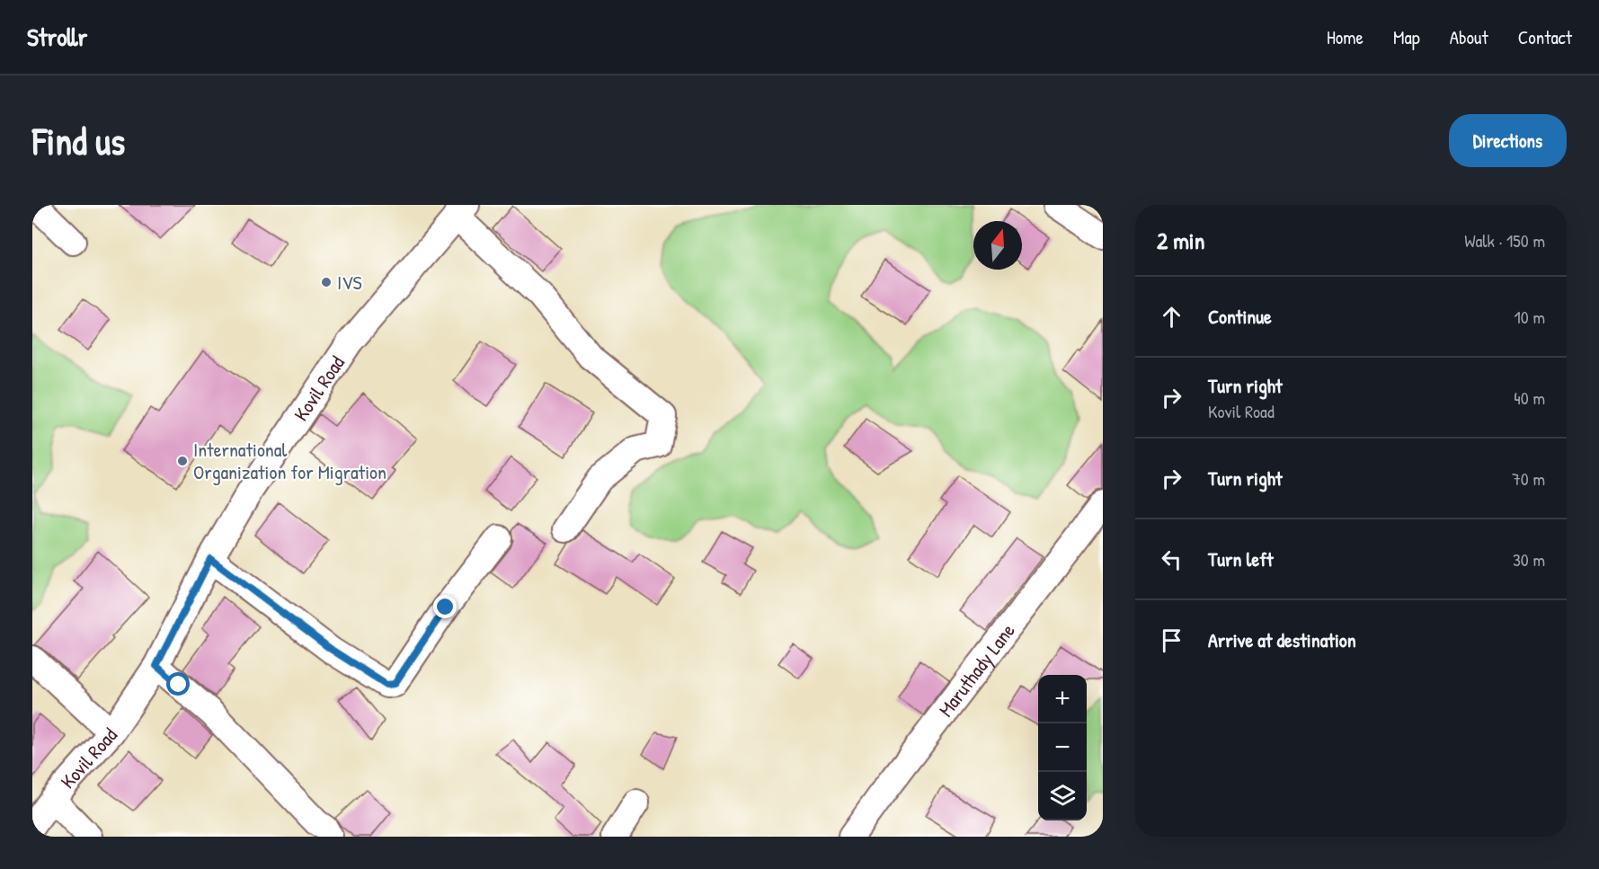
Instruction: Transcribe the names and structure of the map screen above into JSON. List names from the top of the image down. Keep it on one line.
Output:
{"streets":{"street":["Kovil Road","Maruthady Lane"]},"places":["IVS","International Organization for Migration"],"north":"top","page":{"header":"Strollr","nav":["Home","Map","About","Contact"],"buttons":"Directions","title":"Find us","heading":["2 min","Walk · 150 m"],"list":[["Continue","10 m"],["Turn right","Kovil Road","40 m"],["Turn right","70 m"],["Turn left","30 m"],"Arrive at destination"],"map_buttons":["+","−"]}}
